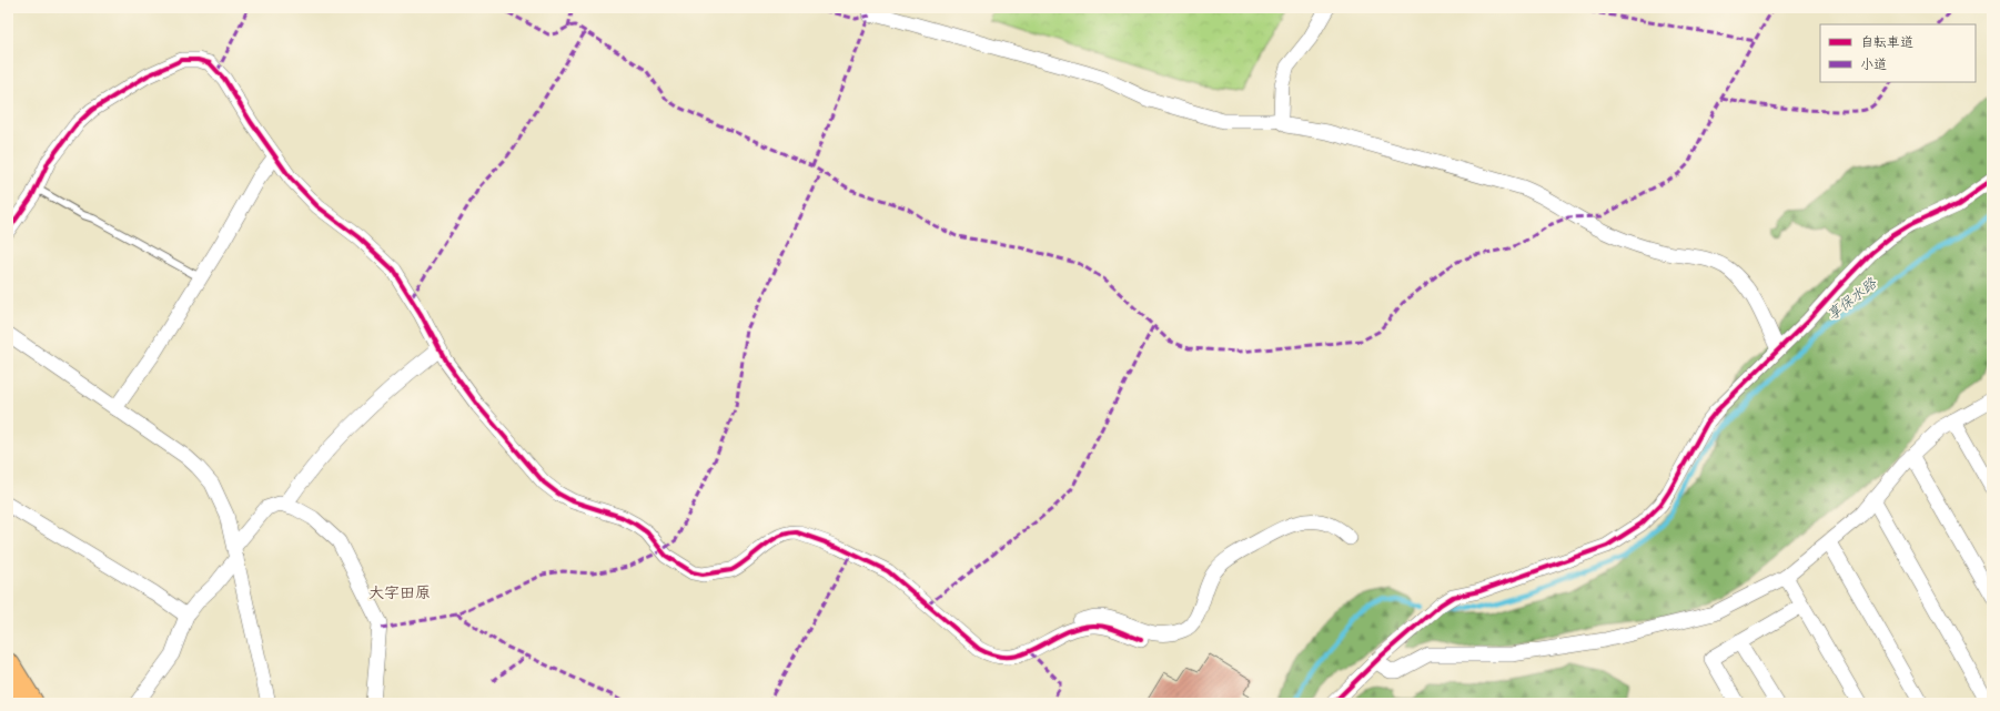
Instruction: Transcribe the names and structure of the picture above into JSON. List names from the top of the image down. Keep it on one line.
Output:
{"districts":["大字田原"],"water":["享保水路"],"legend":["自転車道","小道"]}
